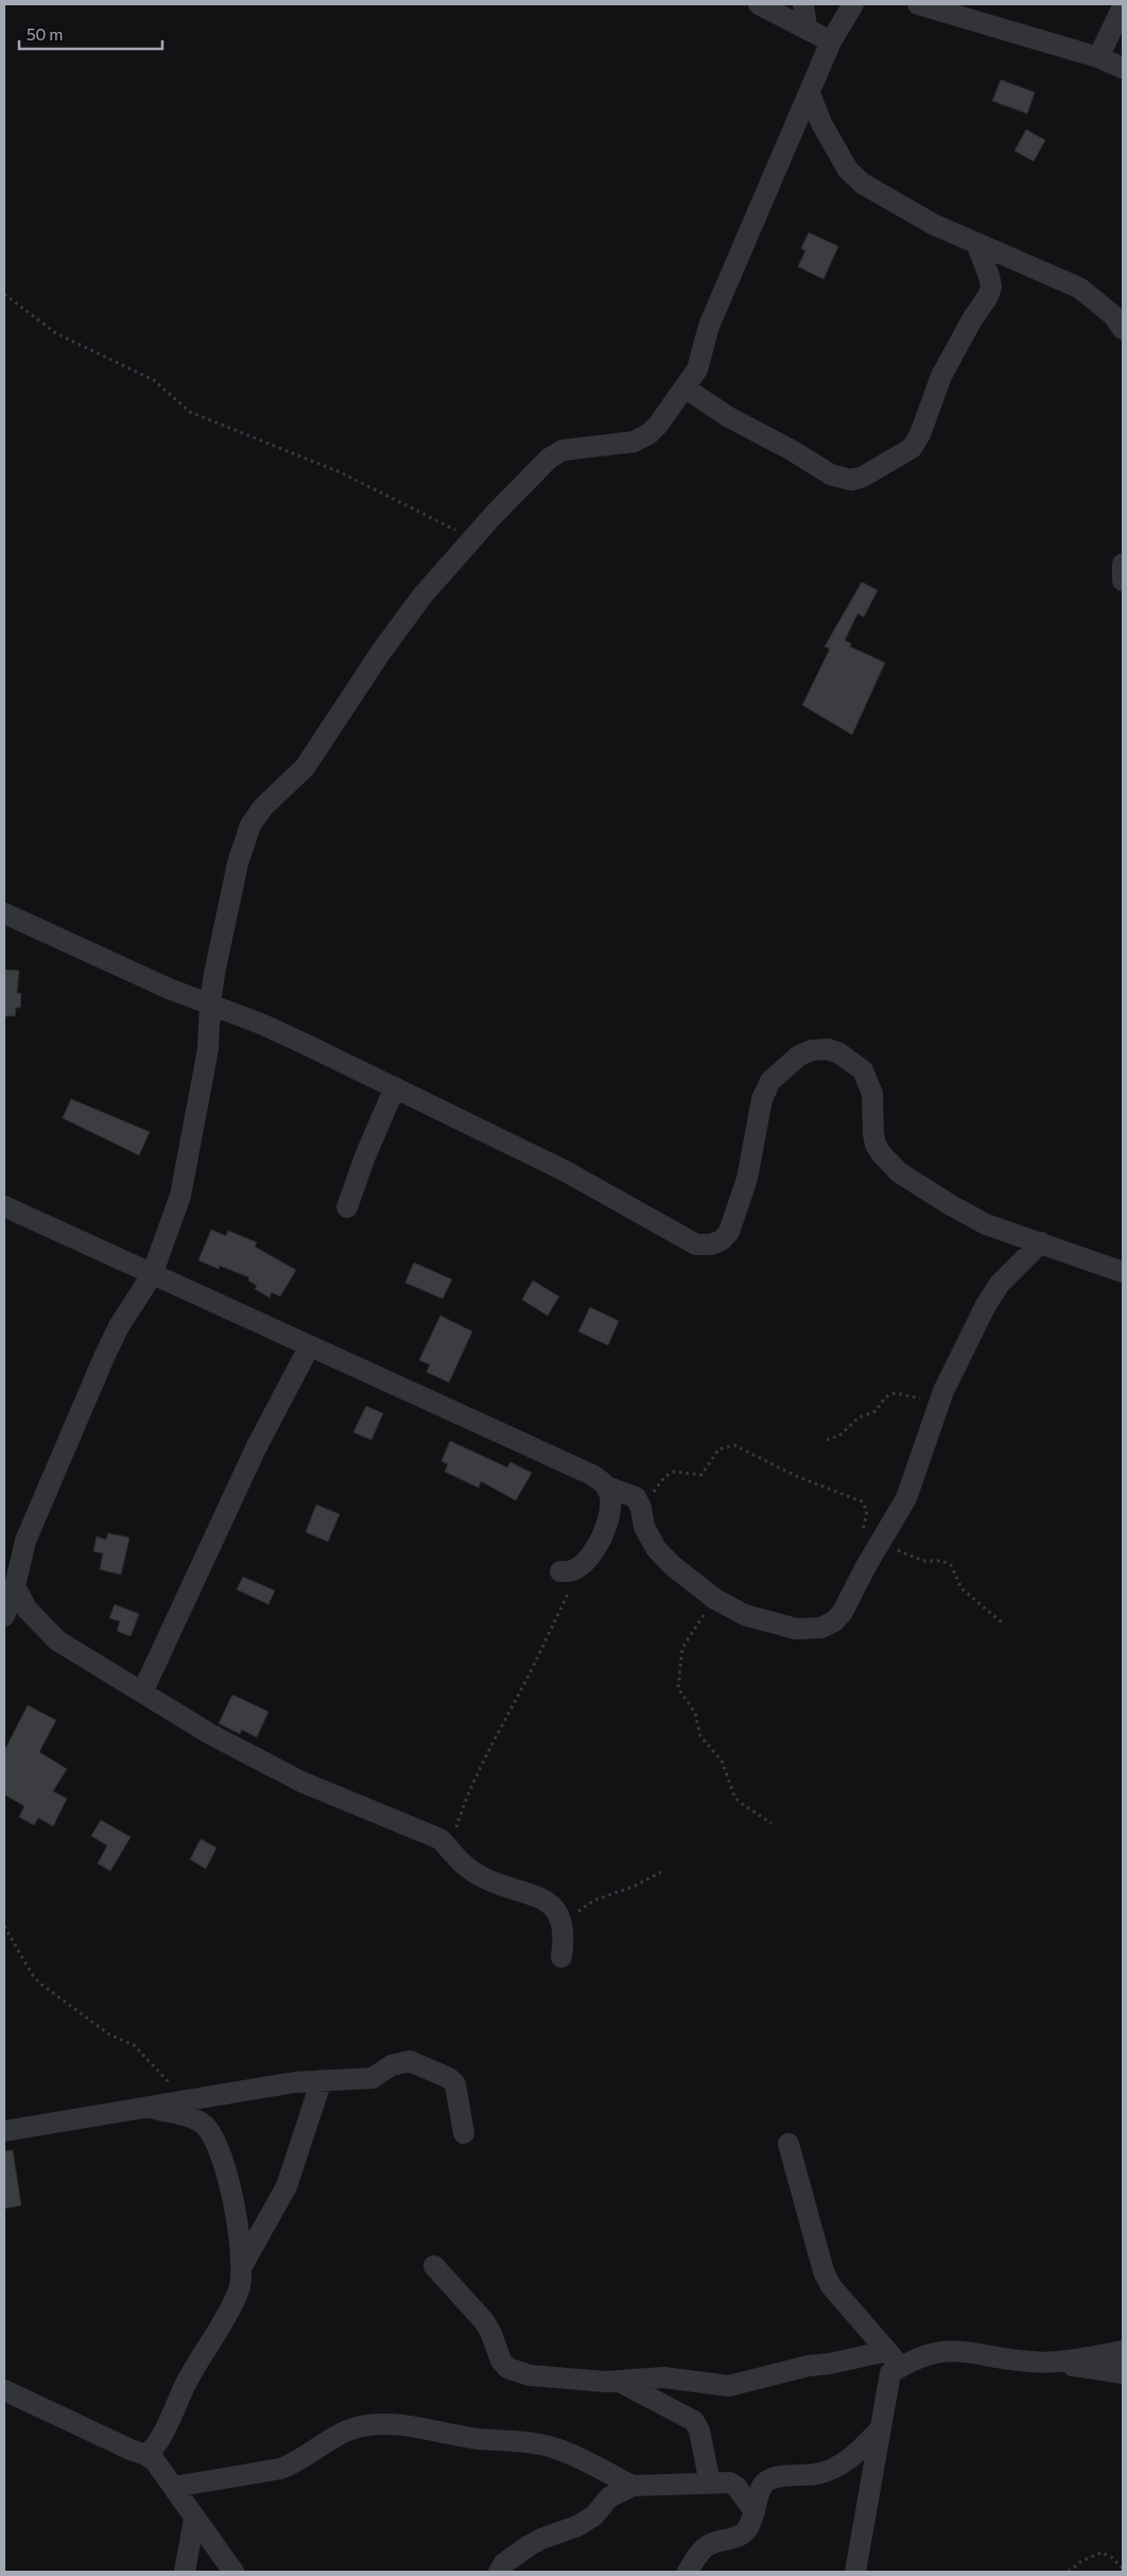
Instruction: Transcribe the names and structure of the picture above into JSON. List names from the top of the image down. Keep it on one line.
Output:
{"scale_bar":"50 m"}
